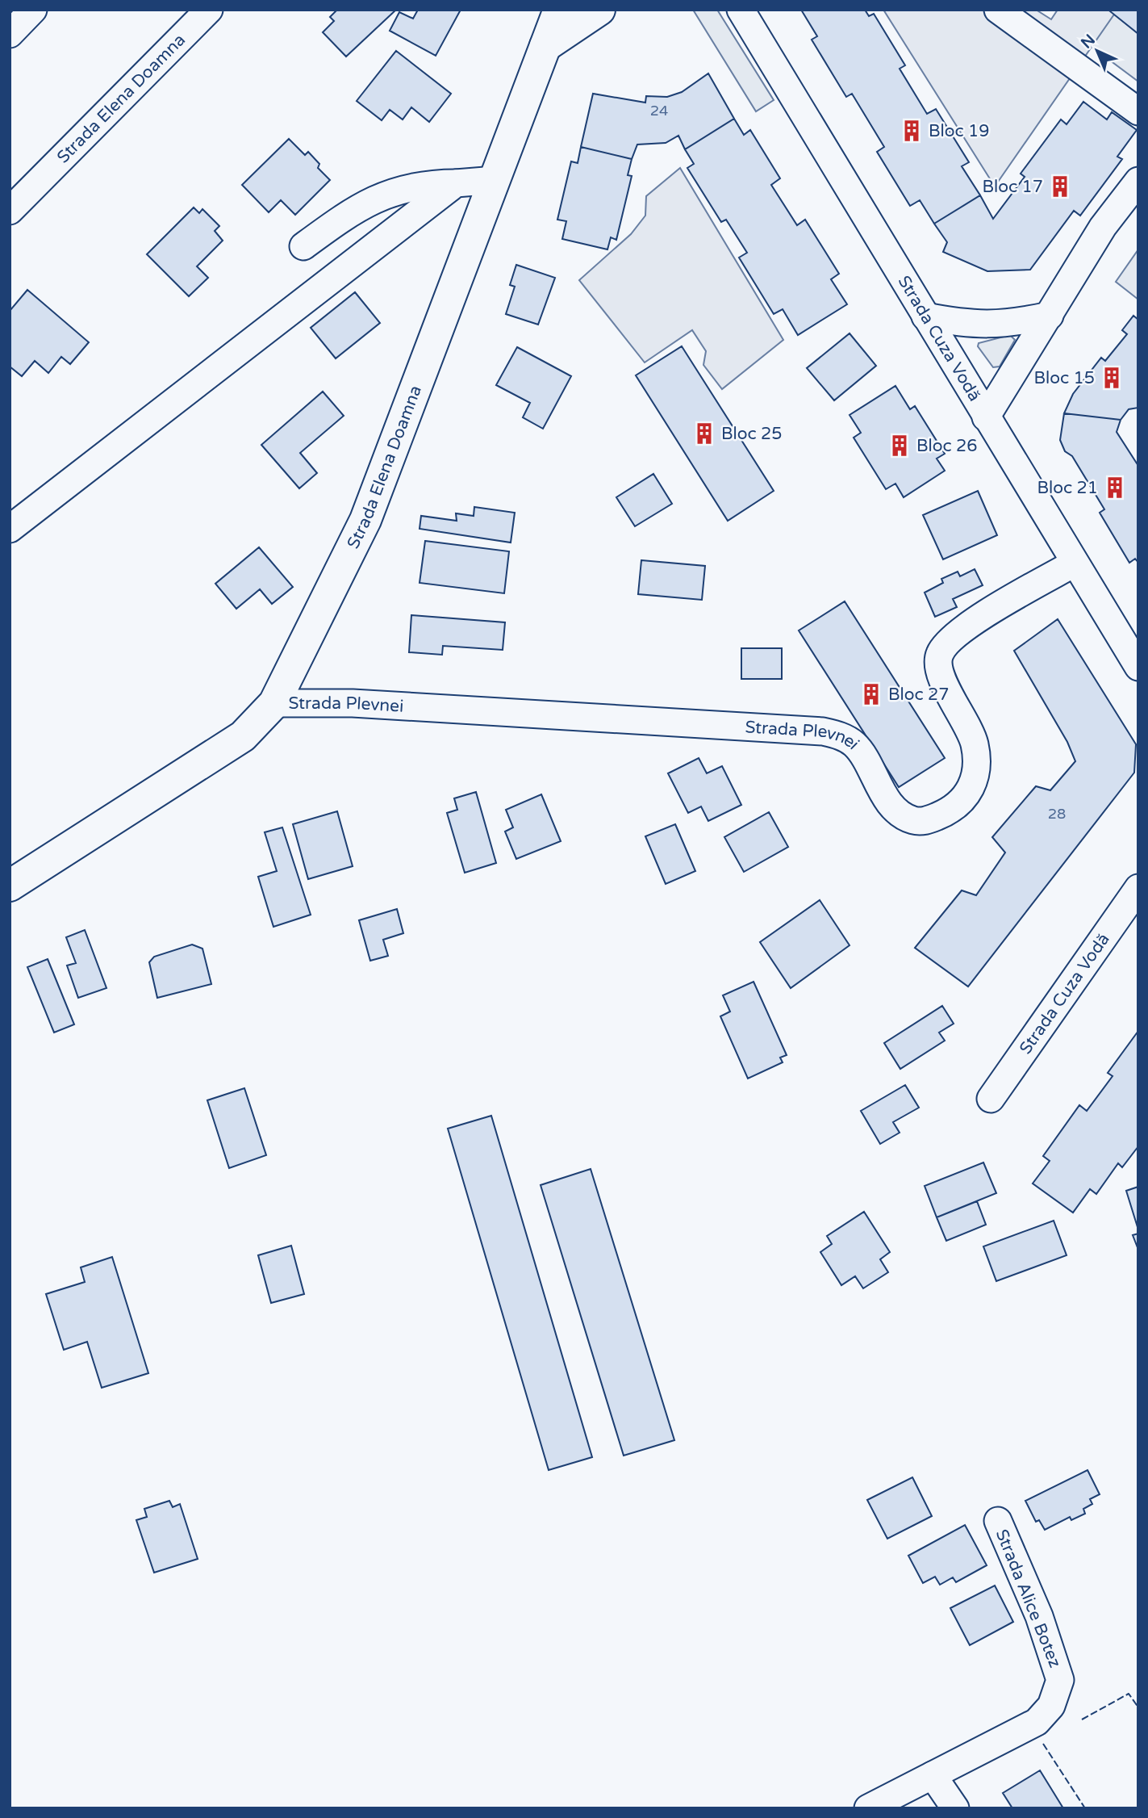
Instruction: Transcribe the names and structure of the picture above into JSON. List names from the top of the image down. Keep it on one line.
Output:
{"streets":{"street":["Strada Elena Doamna","Strada Cuza Vodă","Strada Plevnei","Strada Alice Botez"]},"crossings":[["Strada Elena Doamna","Strada Plevnei"],["Strada Cuza Vodă","Strada Plevnei"]],"places":{"building":["Bloc 19","Bloc 17","Bloc 15","Bloc 25","Bloc 26","Bloc 21","Bloc 27"]},"house_numbers":["24","28"],"north":"top left"}
